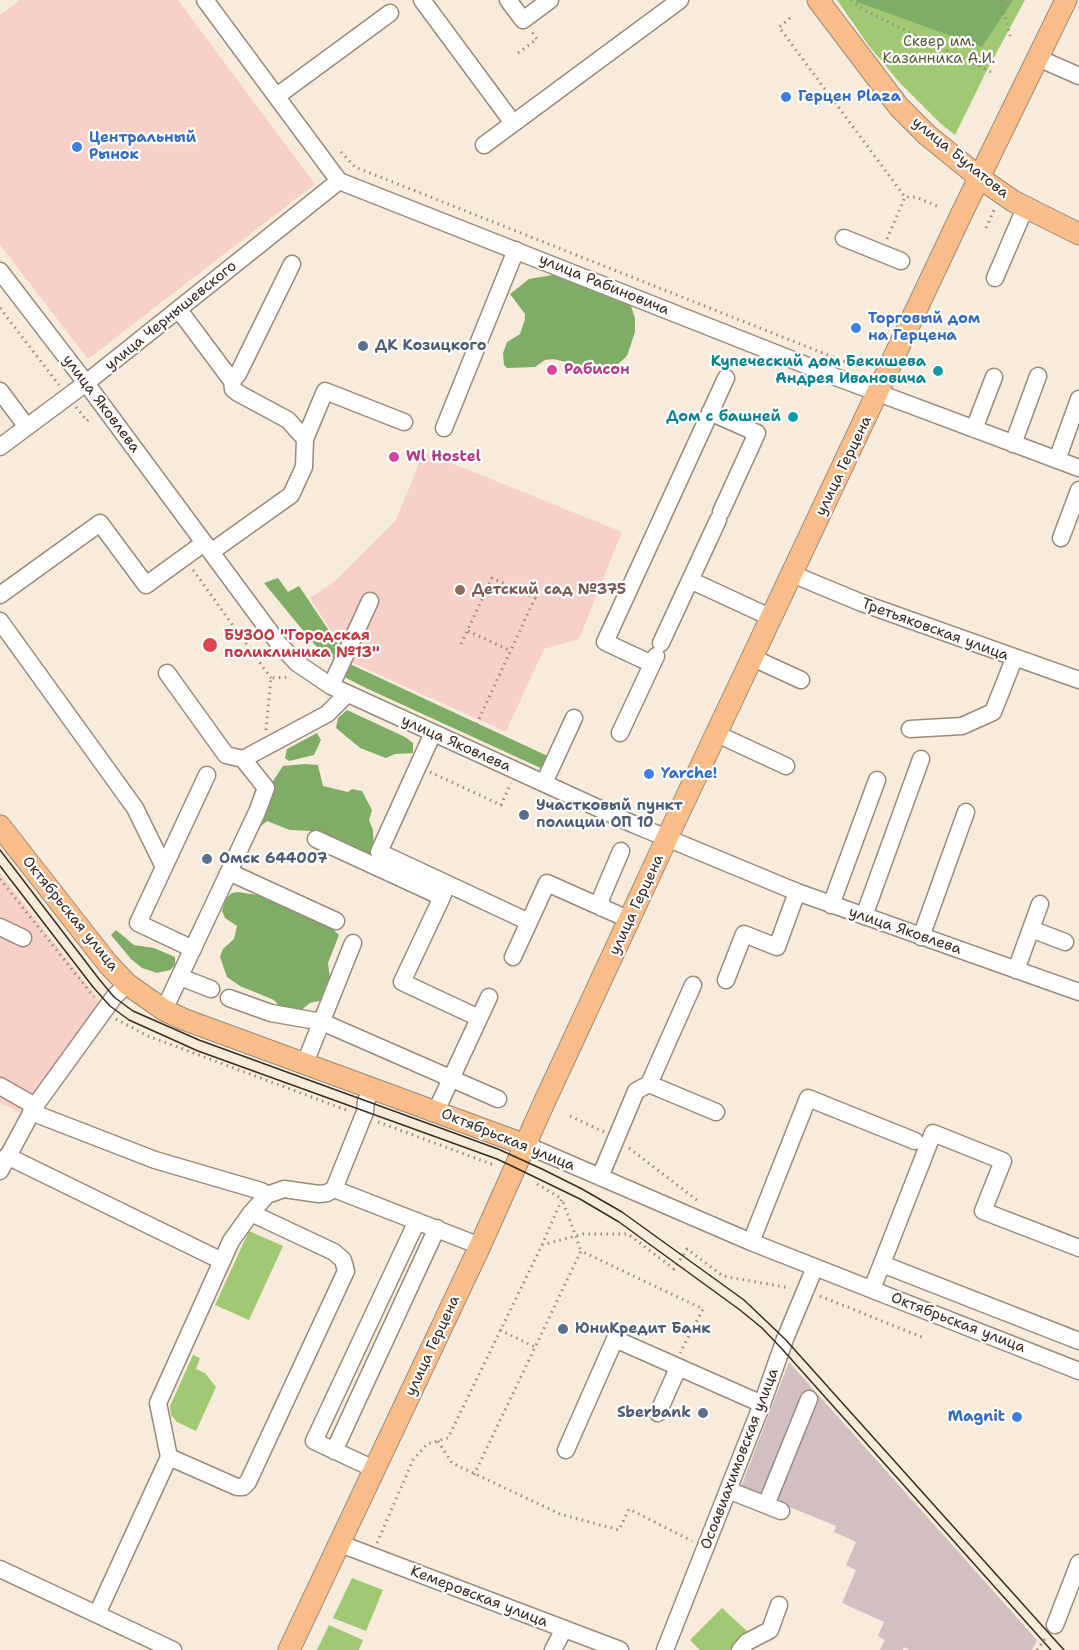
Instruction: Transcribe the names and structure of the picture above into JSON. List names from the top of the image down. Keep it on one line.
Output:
{"streets":{"main road":["улица Булатова","улица Герцена","Октябрьская улица"],"street":["улица Рабиновича","улица Чернышевского","улица Яковлева","Третьяковская улица","Осоавиахимовская улица","Кемеровская улица"]},"crossings":[["улица Булатова","улица Герцена"],["улица Рабиновича","улица Чернышевского"],["улица Рабиновича","улица Герцена"],["улица Чернышевского","улица Яковлева"],["улица Яковлева","улица Герцена"],["улица Герцена","Третьяковская улица"],["улица Герцена","Октябрьская улица"],["улица Герцена","Кемеровская улица"],["Октябрьская улица","Осоавиахимовская улица"]],"parks":["Сквер им. Казанника А.И."],"places":["Герцен Plaza","Центральный Рынок","Торговый дом на Герцена","ДК Козицкого","Рабисон","Купеческий дом Бекишева Андрея Ивановича","Дом с башней","Wl Hostel","Детский сад №375","БУЗОО \"Городская поликлиника №13\"","Yarche!","Участковый пункт полиции ОП 10","Омск 644007","ЮниКредит Банк","Sberbank","Magnit"]}
